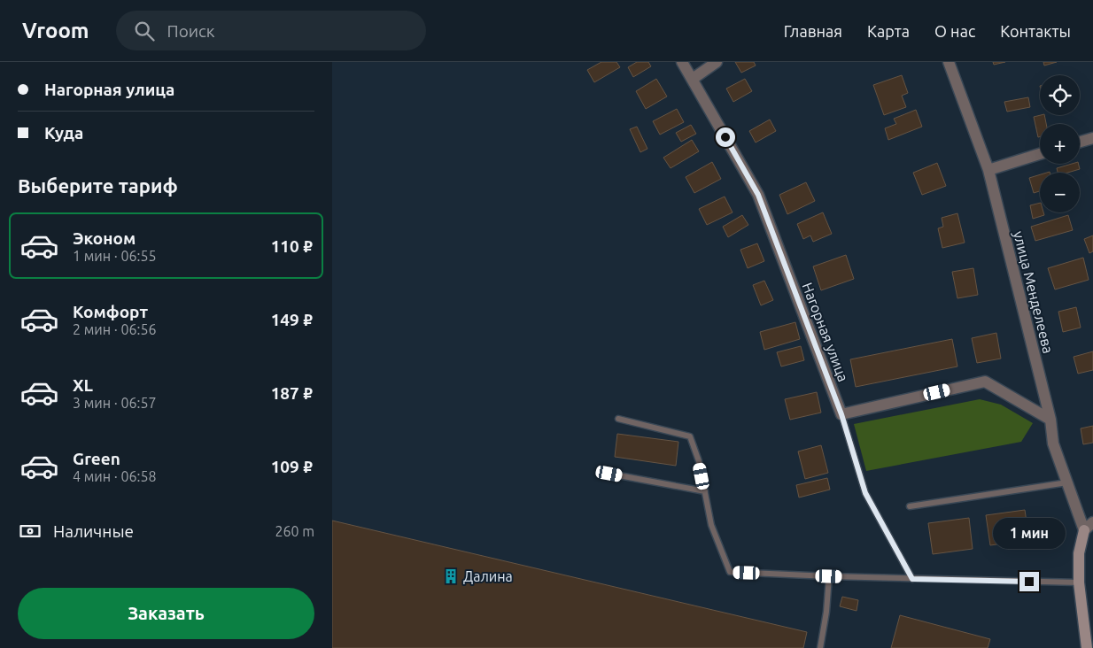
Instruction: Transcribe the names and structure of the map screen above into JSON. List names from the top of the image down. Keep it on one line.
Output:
{"streets":{"street":["улица Менделеева","Нагорная улица"]},"places":{"building":["Далина"]},"page":{"header":"Vroom","search":"Поиск","nav":["Главная","Карта","О нас","Контакты"],"banner":["Нагорная улица","Куда"],"map_buttons":["+","−"],"heading":"Выберите тариф","list":[{"name":"Эконом","note":"1 мин · 06:55","value":"110 ₽"},{"name":"Комфорт","note":"2 мин · 06:56","value":"149 ₽"},{"name":"XL","note":"3 мин · 06:57","value":"187 ₽"},{"name":"Green","note":"4 мин · 06:58","value":"109 ₽"}],"pay":["Наличные","260 m"],"bubble":"1 мин","buttons":"Заказать"}}
